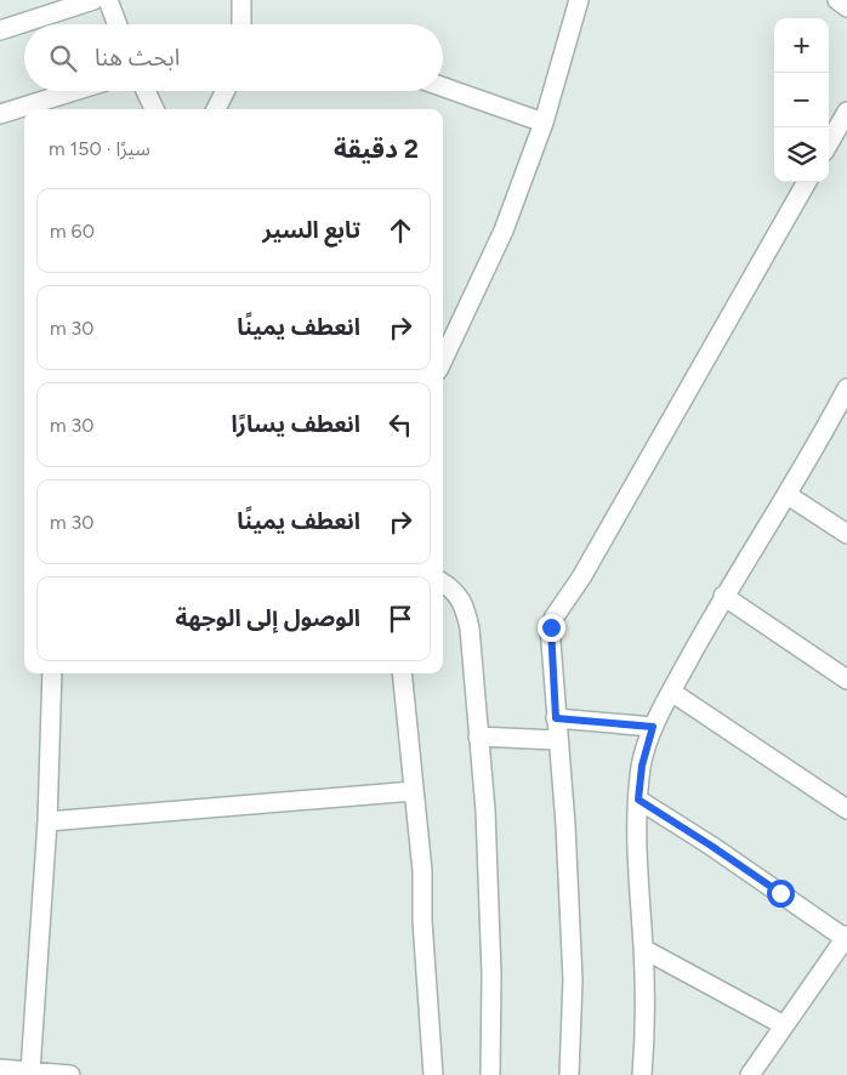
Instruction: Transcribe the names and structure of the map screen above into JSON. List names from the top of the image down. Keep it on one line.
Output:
{"page":{"map_buttons":["+","−"],"search":"ابحث هنا","heading":["2 دقيقة","سيرًا · 150 m"],"list":[["تابع السير","60 m"],["انعطف يمينًا","30 m"],["انعطف يسارًا","30 m"],["انعطف يمينًا","30 m"],"الوصول إلى الوجهة"]}}
